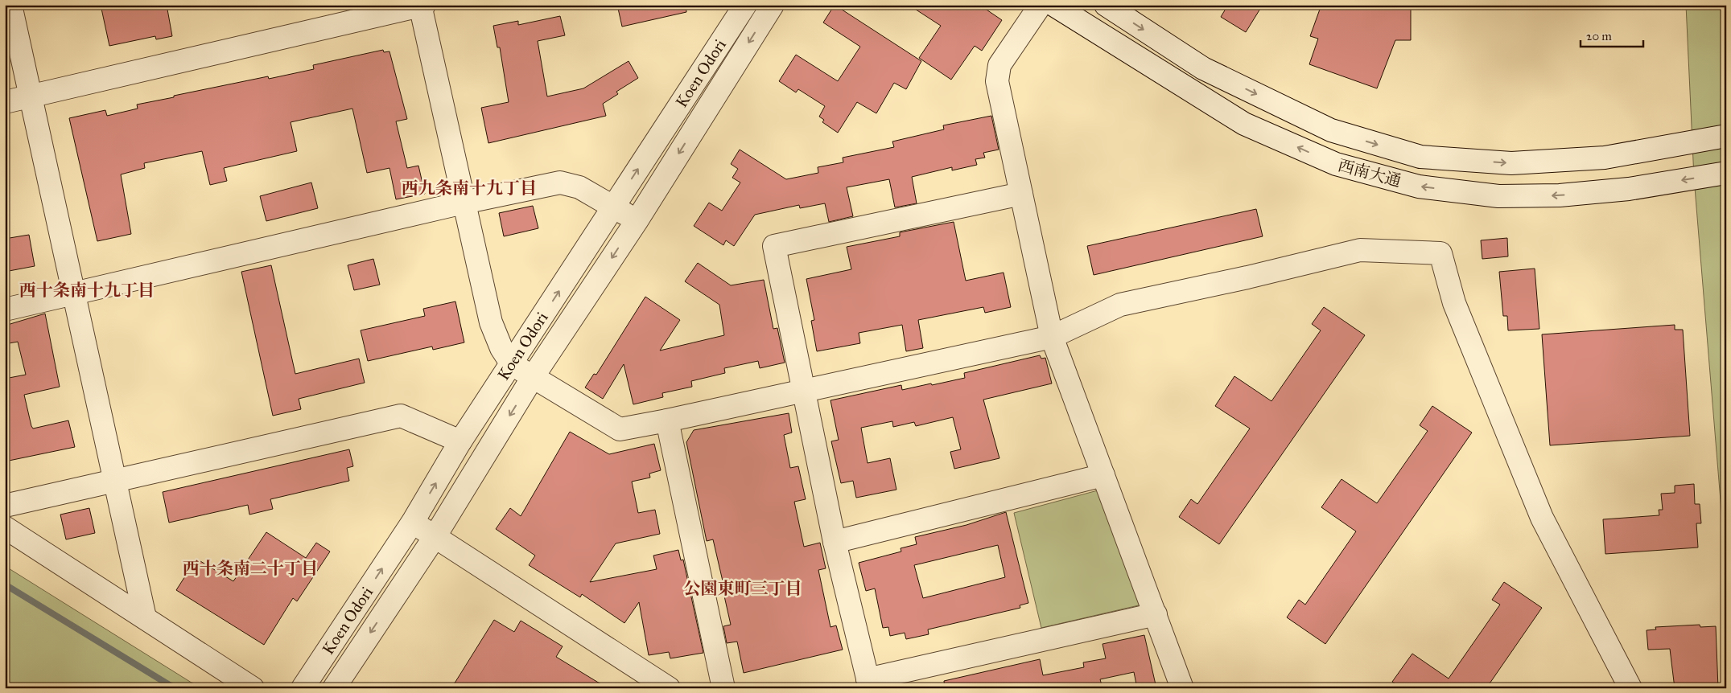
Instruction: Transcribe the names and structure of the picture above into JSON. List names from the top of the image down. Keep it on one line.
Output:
{"streets":{"street":["Koen Odori","西南大通"]},"districts":["西九条南十九丁目","西十条南十九丁目","西十条南二十丁目","公園東町三丁目"],"scale_bar":"20 m"}
